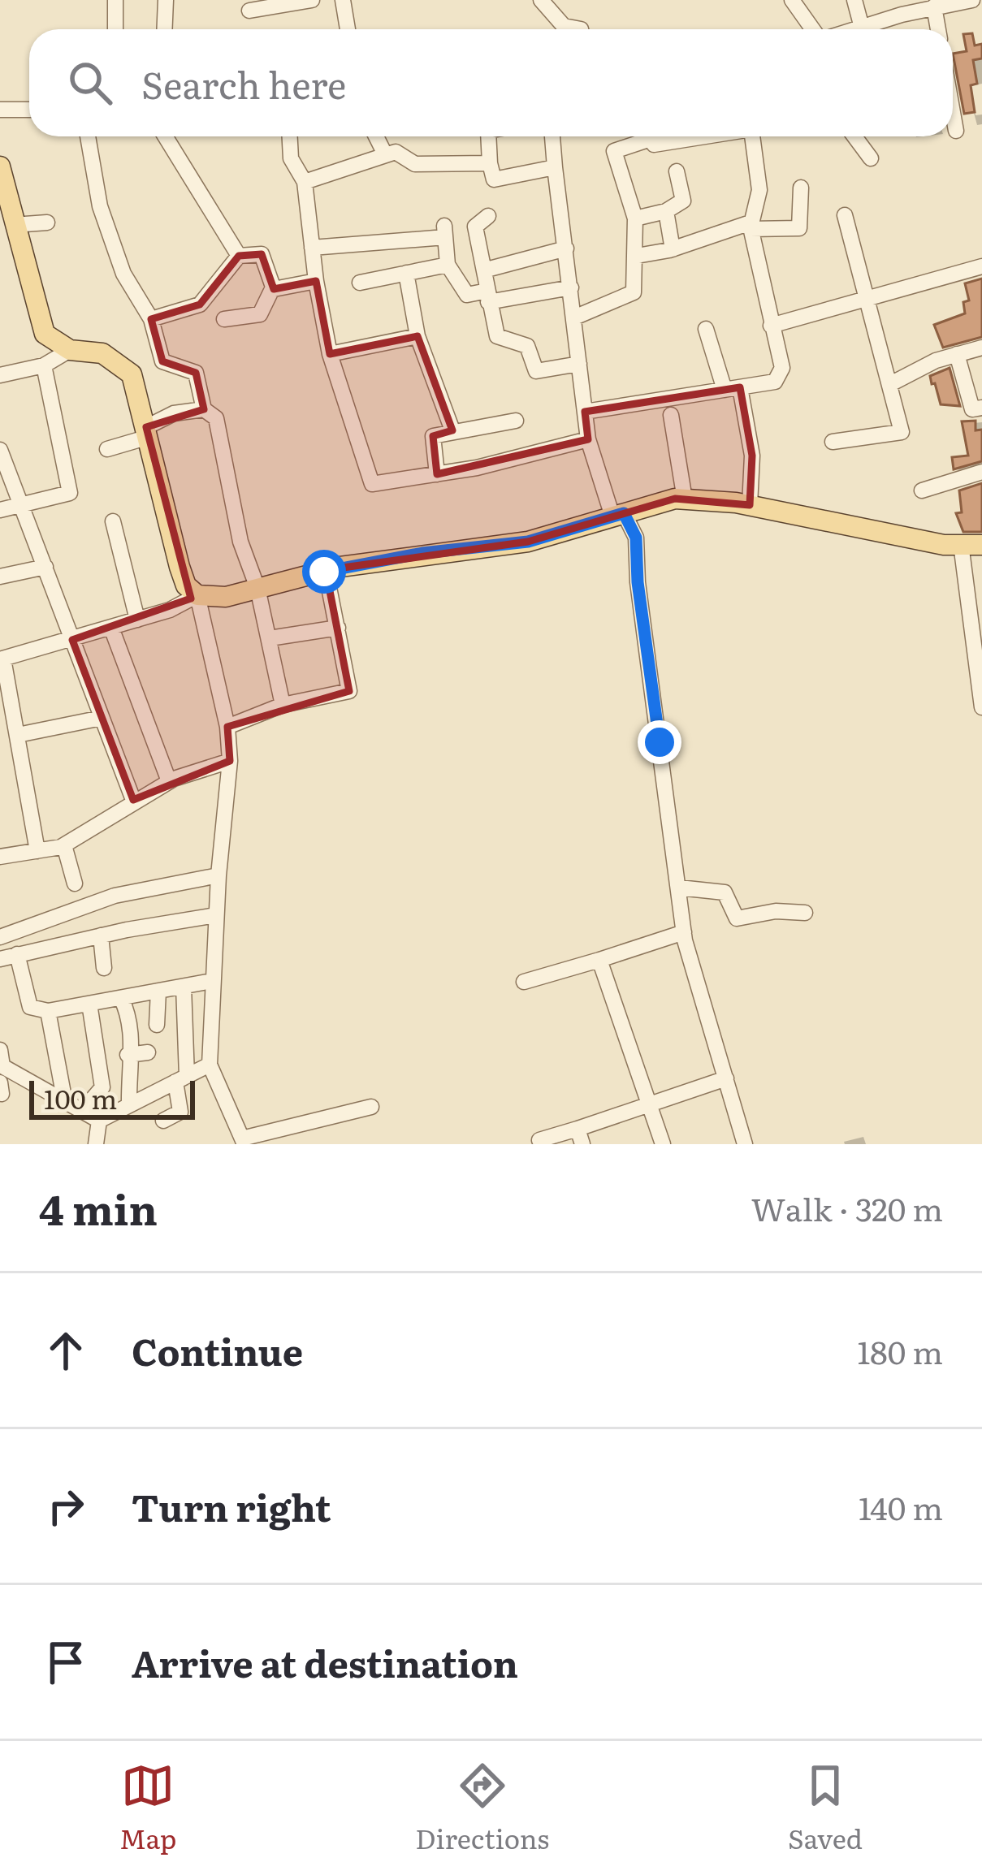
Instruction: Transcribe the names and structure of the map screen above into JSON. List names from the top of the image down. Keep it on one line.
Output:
{"scale_bar":"100 m","page":{"search":"Search here","scale":"100 m","heading":["4 min","Walk · 320 m"],"list":[["Continue","180 m"],["Turn right","140 m"],"Arrive at destination"],"nav":["Map","Directions","Saved"]}}
